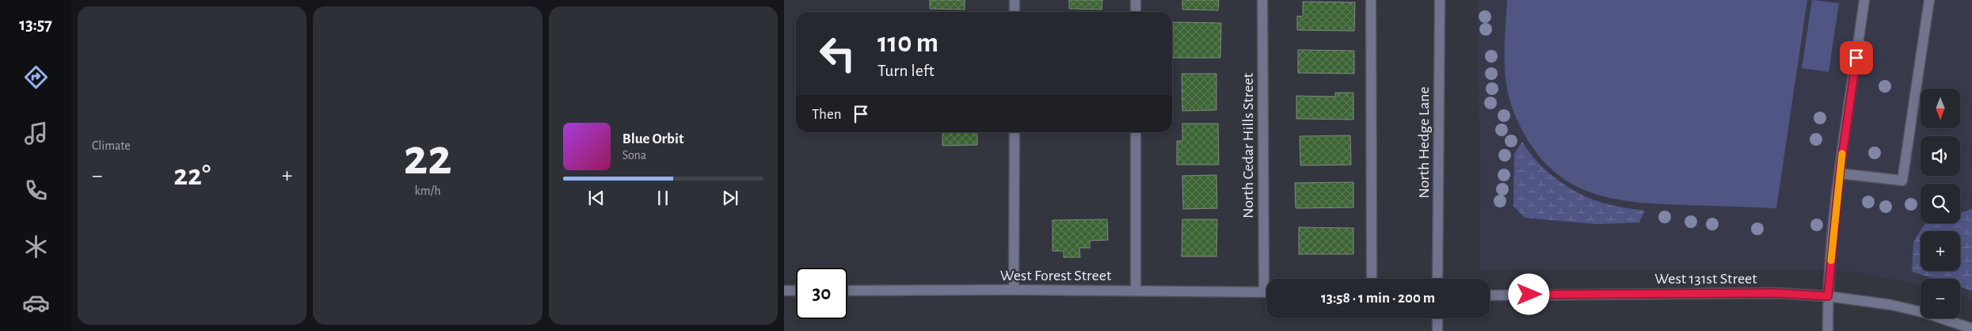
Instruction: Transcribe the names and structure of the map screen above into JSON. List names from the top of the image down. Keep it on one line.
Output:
{"streets":{"street":["North Hedge Lane","North Cedar Hills Street","West Forest Street","West 131st Street"]},"north":"bottom","page":{"tabs":"13:57","tile":["Climate",["22","km/h"]],"turn":["110 m","Turn left"],"map_buttons":["+","−"],"then":"Then","song":["Blue Orbit","Sona"],"heat":["−","22°","+"],"limit":"30","trip":"13:58 · 1 min · 200 m"}}
